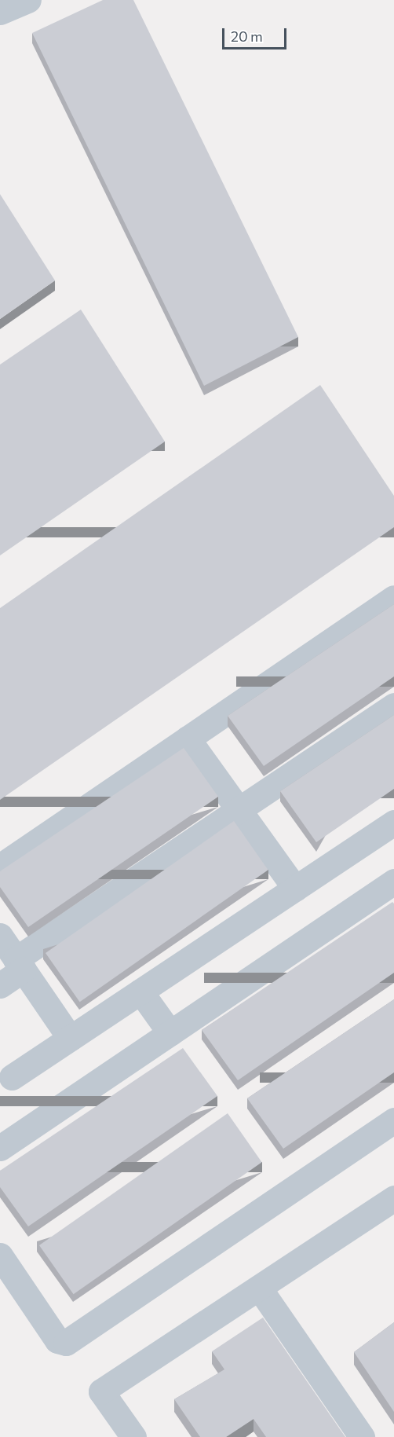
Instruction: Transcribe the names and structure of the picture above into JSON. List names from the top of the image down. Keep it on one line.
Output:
{"scale_bar":"20 m"}
